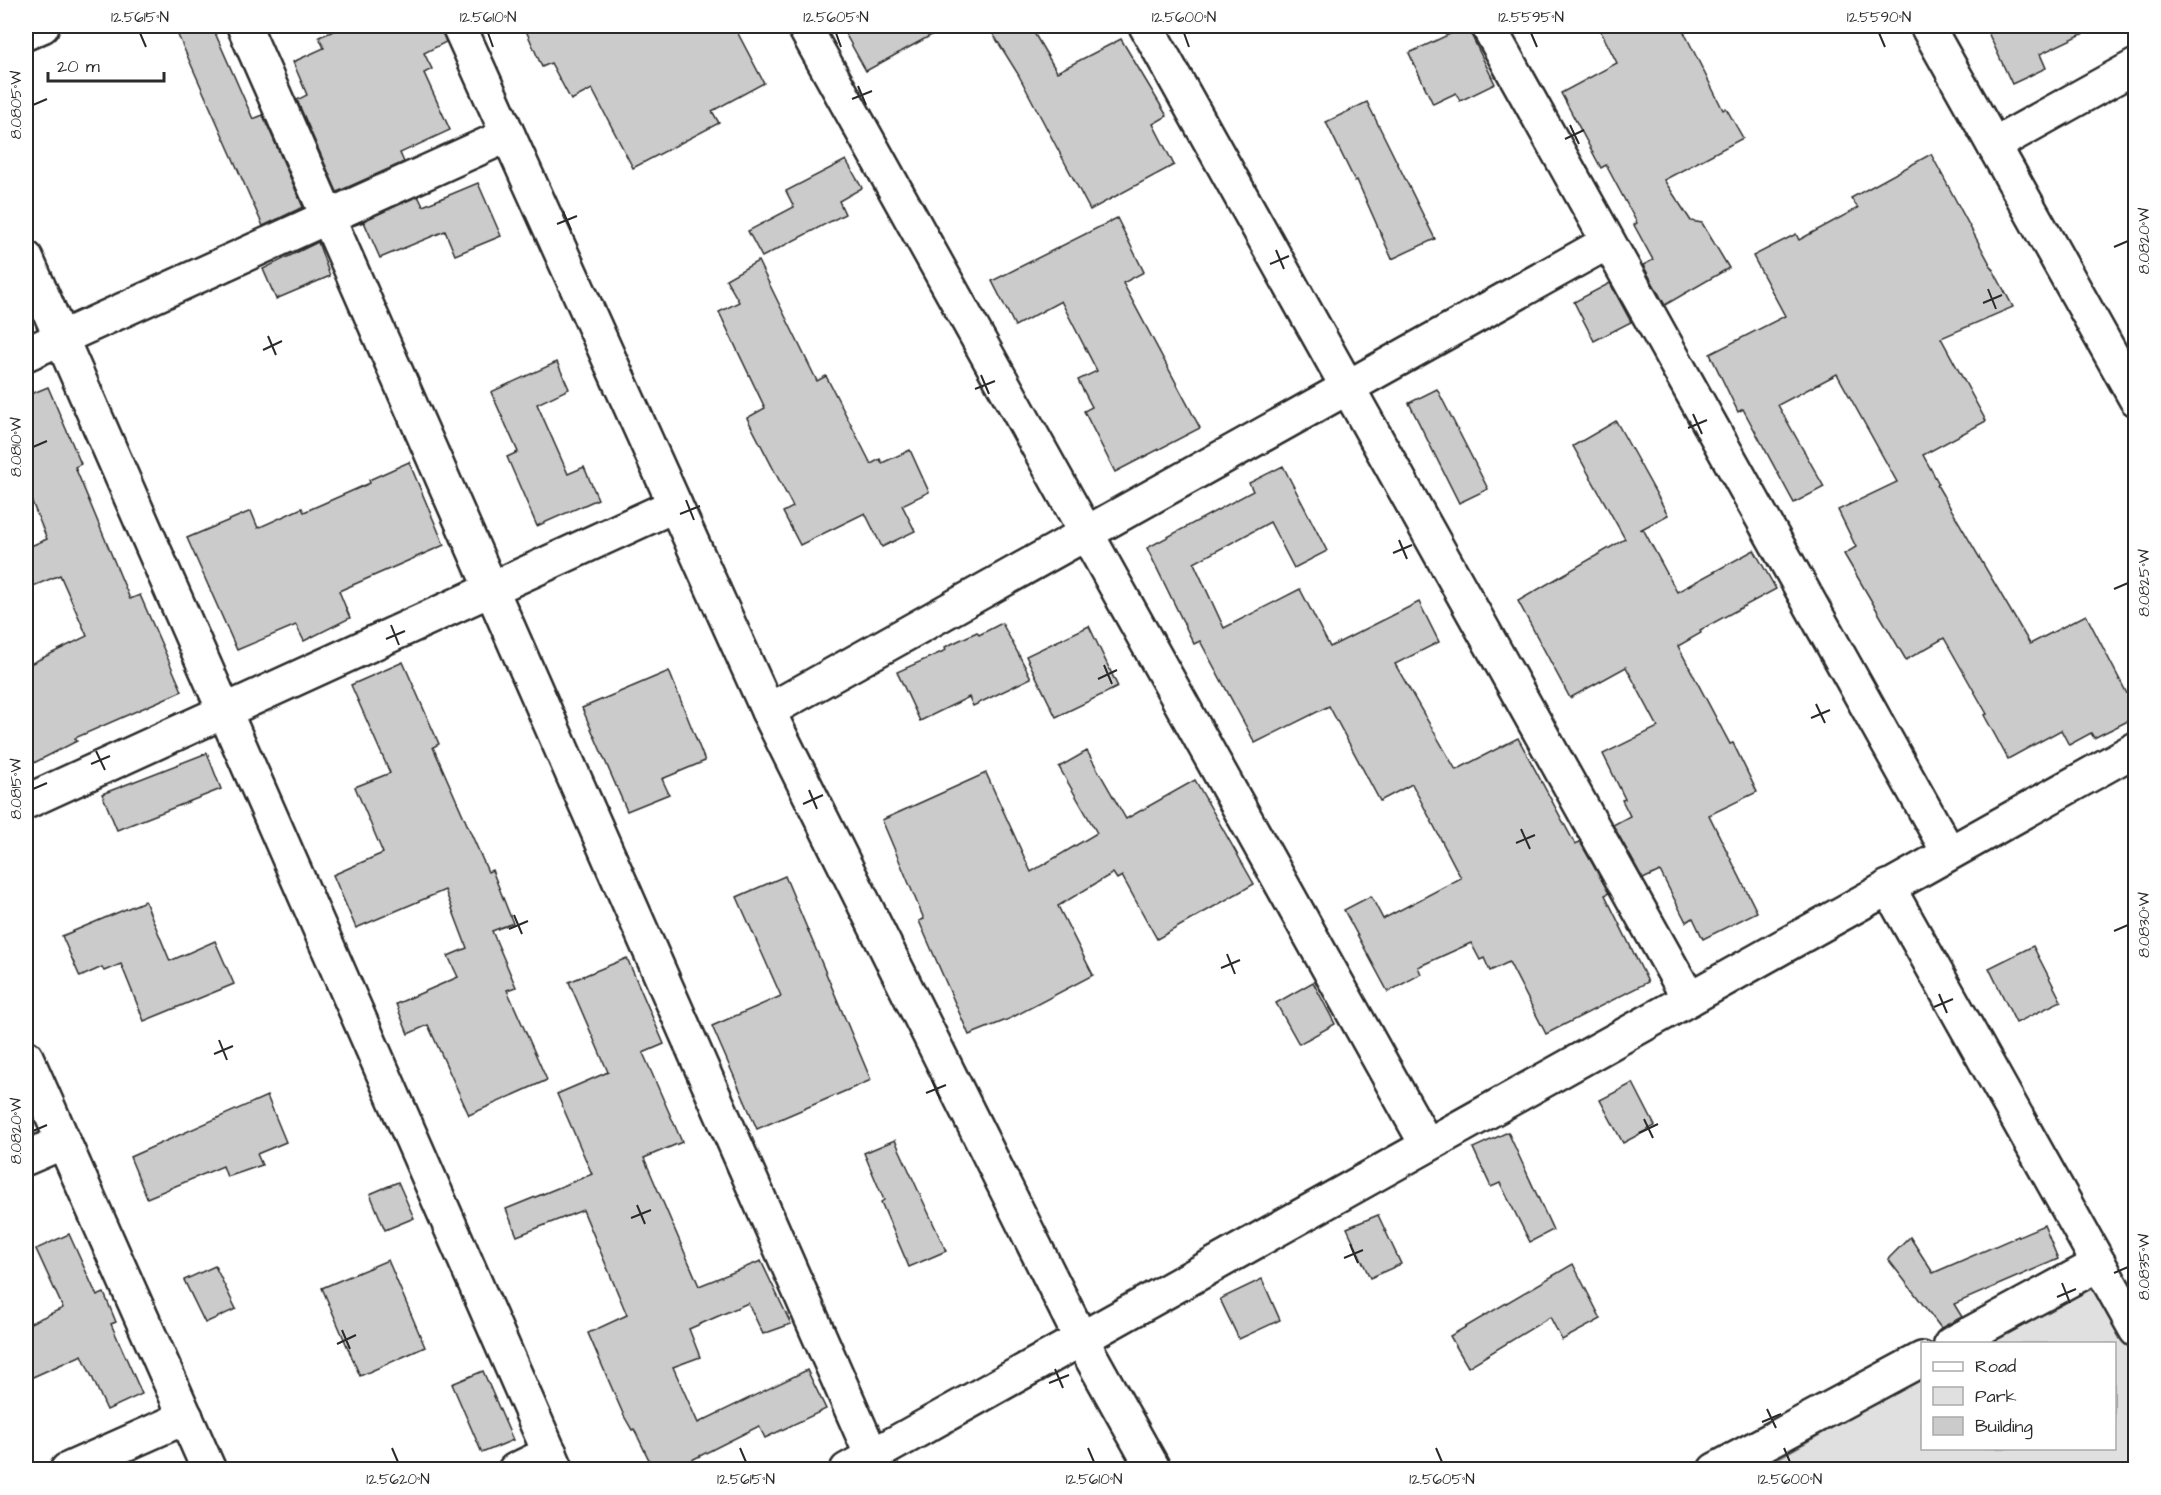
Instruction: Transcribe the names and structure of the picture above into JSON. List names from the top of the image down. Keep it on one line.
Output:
{"legend":["Road","Park","Building"],"scale_bar":"20 m","coordinates":["12.5615°N","12.5610°N","12.5605°N","12.5600°N","12.5595°N","12.5590°N","8.0805°W","8.0820°W","8.0810°W","8.0825°W","8.0815°W","8.0830°W","8.0835°W","12.5620°N"]}
